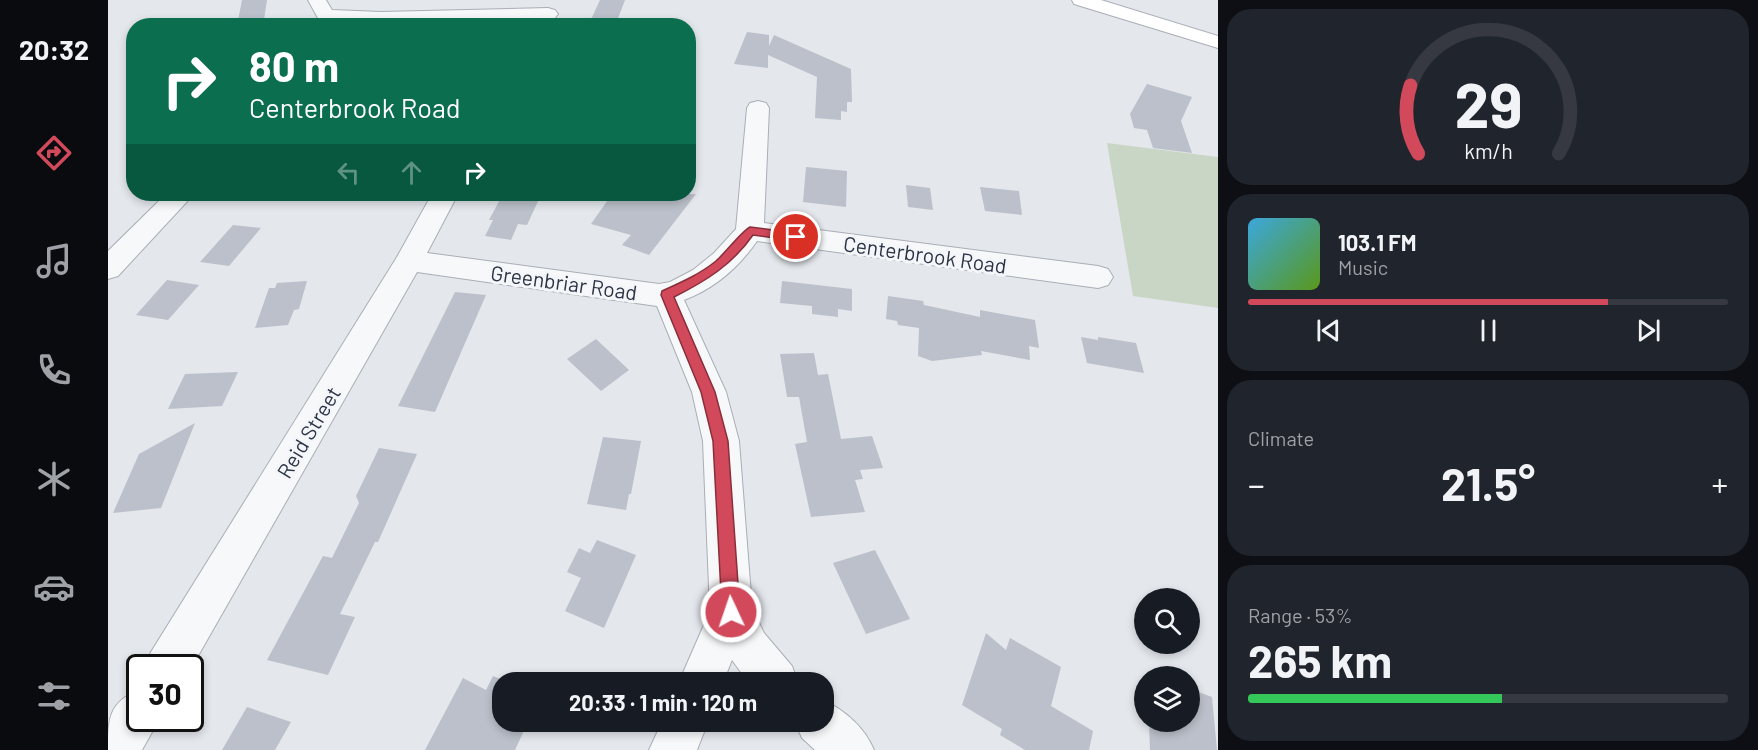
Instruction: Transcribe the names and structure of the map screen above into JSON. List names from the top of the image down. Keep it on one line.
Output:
{"streets":{"street":["Centerbrook Road","Greenbriar Road","Reid Street"]},"crossings":[["Greenbriar Road","Reid Street"]],"page":{"tabs":"20:32","turn":["80 m","Centerbrook Road"],"song":["103.1 FM","Music"],"tile":["Climate",["Range · 53%","265 km"]],"heat":["−","21.5°","+"],"limit":"30","trip":"20:33 · 1 min · 120 m","gauge":["29","km/h"]}}
